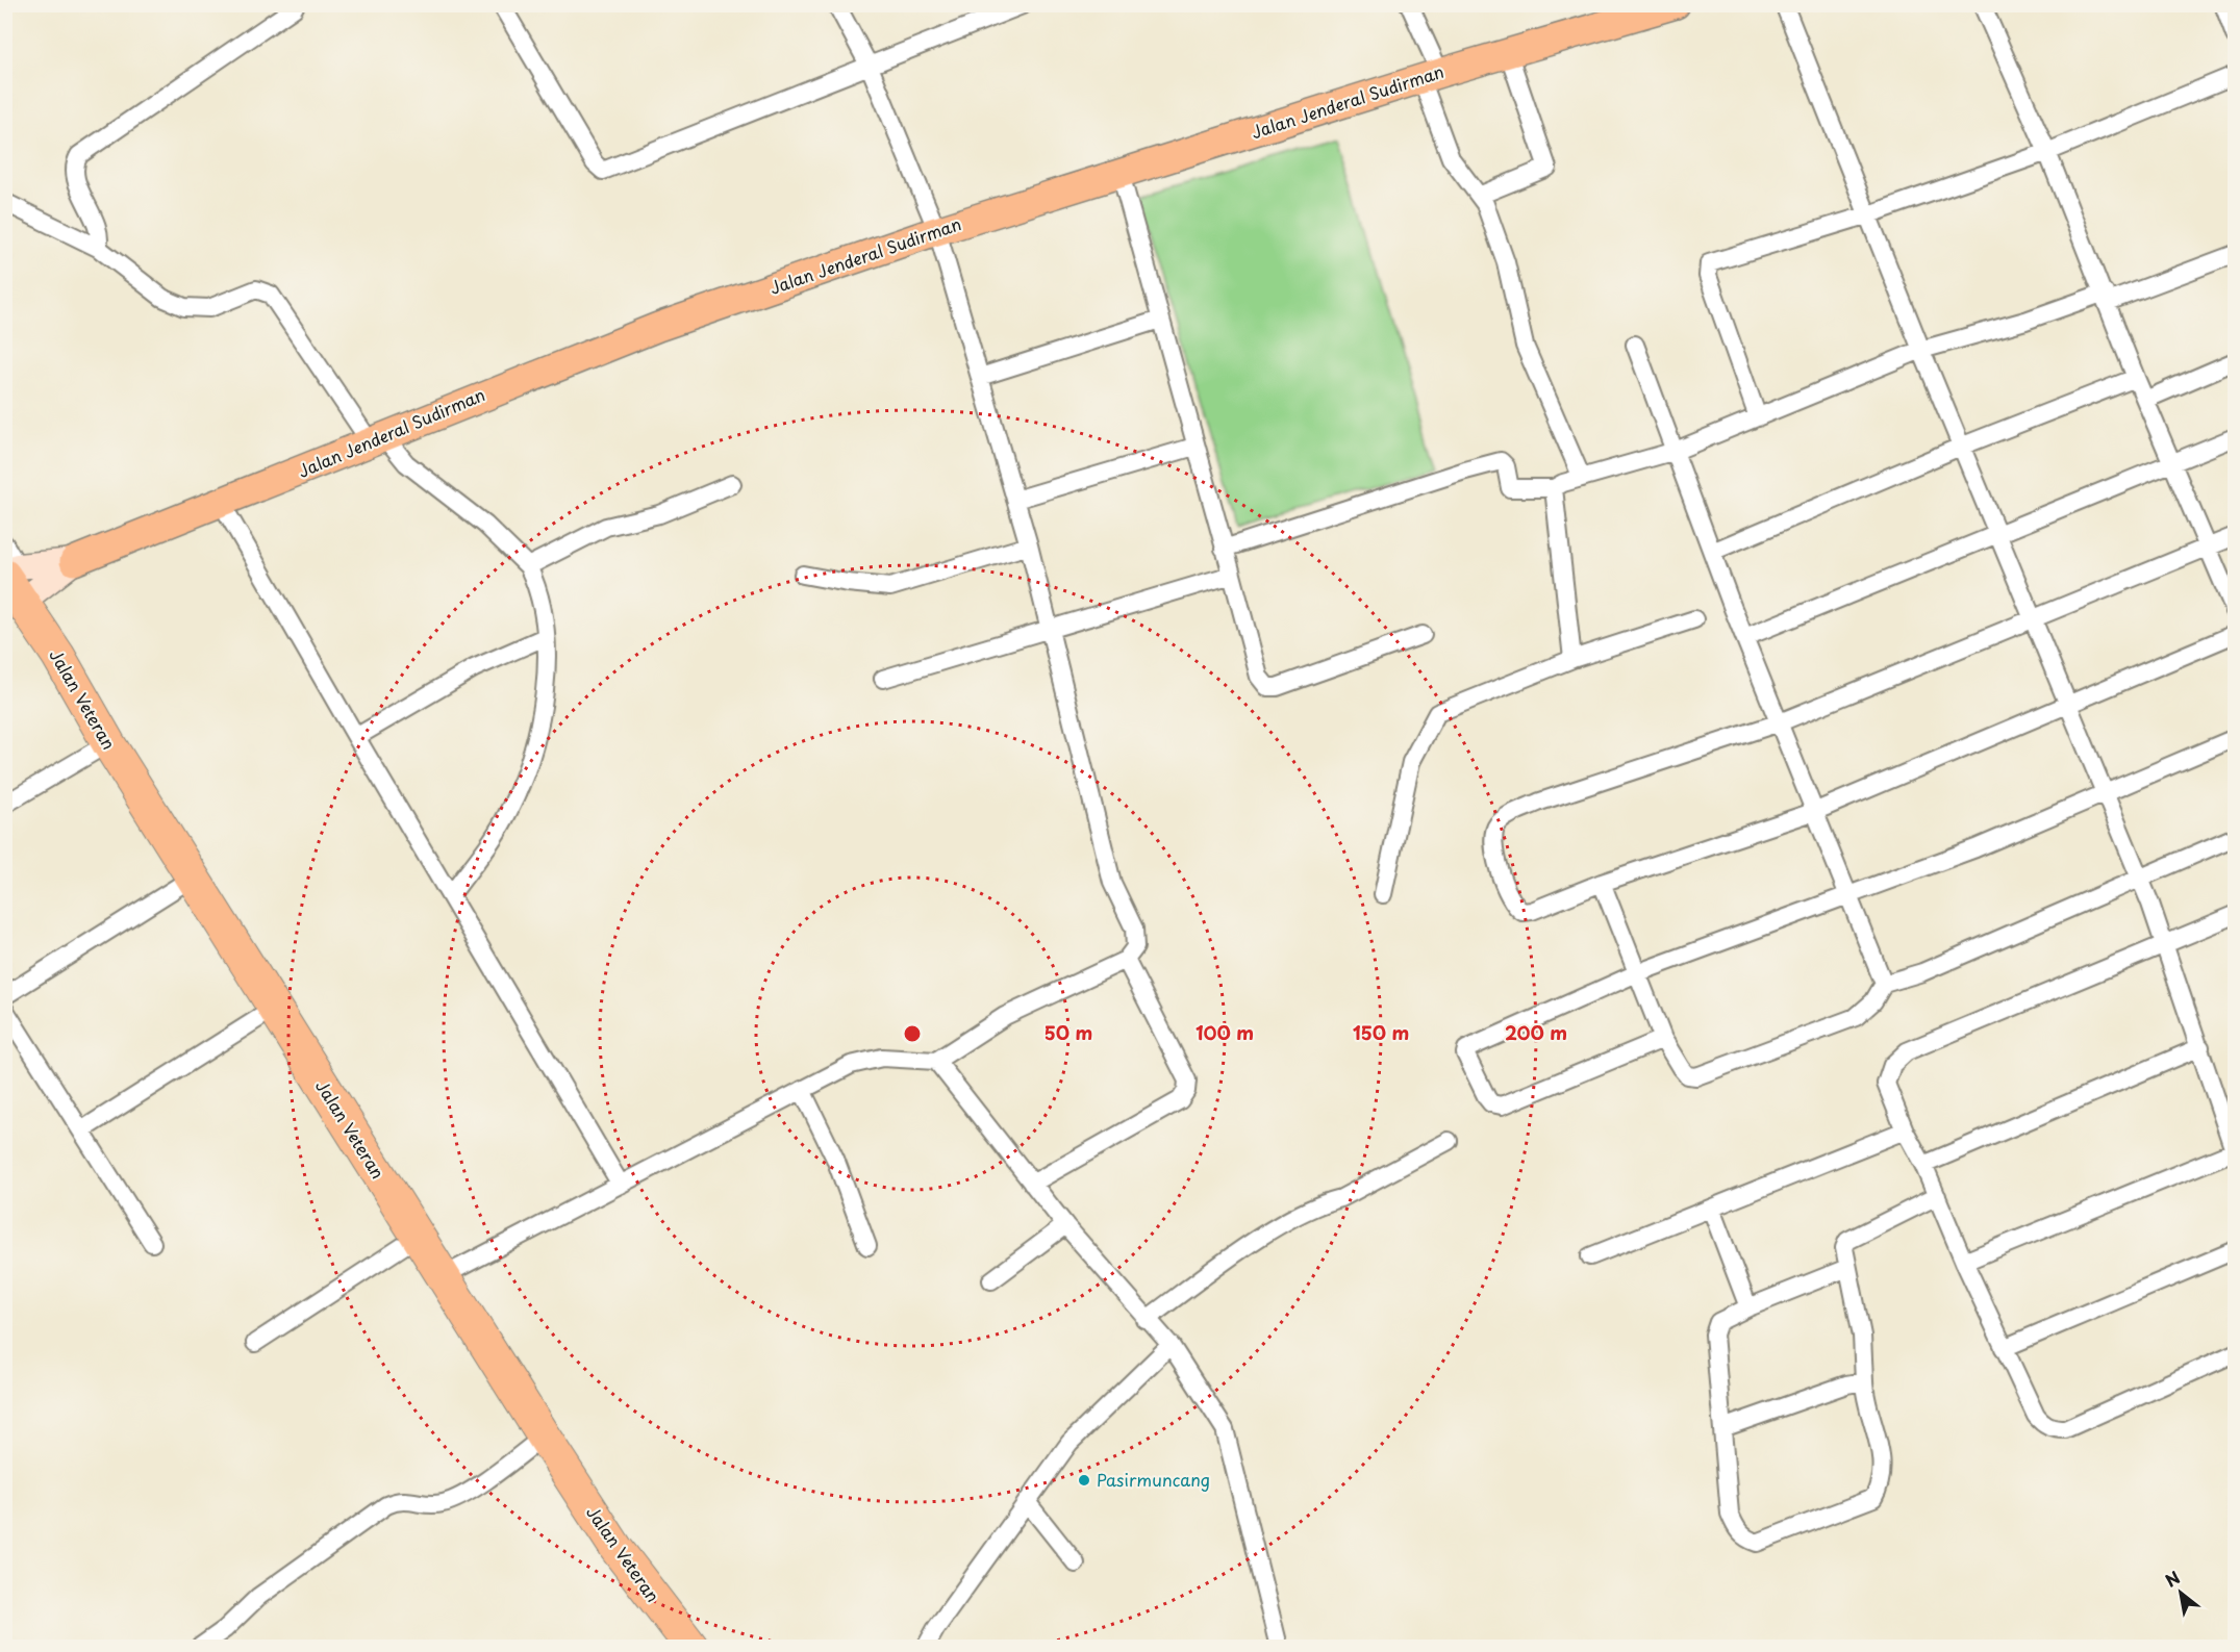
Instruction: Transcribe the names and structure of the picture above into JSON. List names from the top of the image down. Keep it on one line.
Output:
{"streets":{"highway":["Jalan Veteran"],"main road":["Jalan Jenderal Sudirman"]},"places":["Pasirmuncang"],"north":"top left","rings":["50 m","100 m","150 m","200 m"]}
